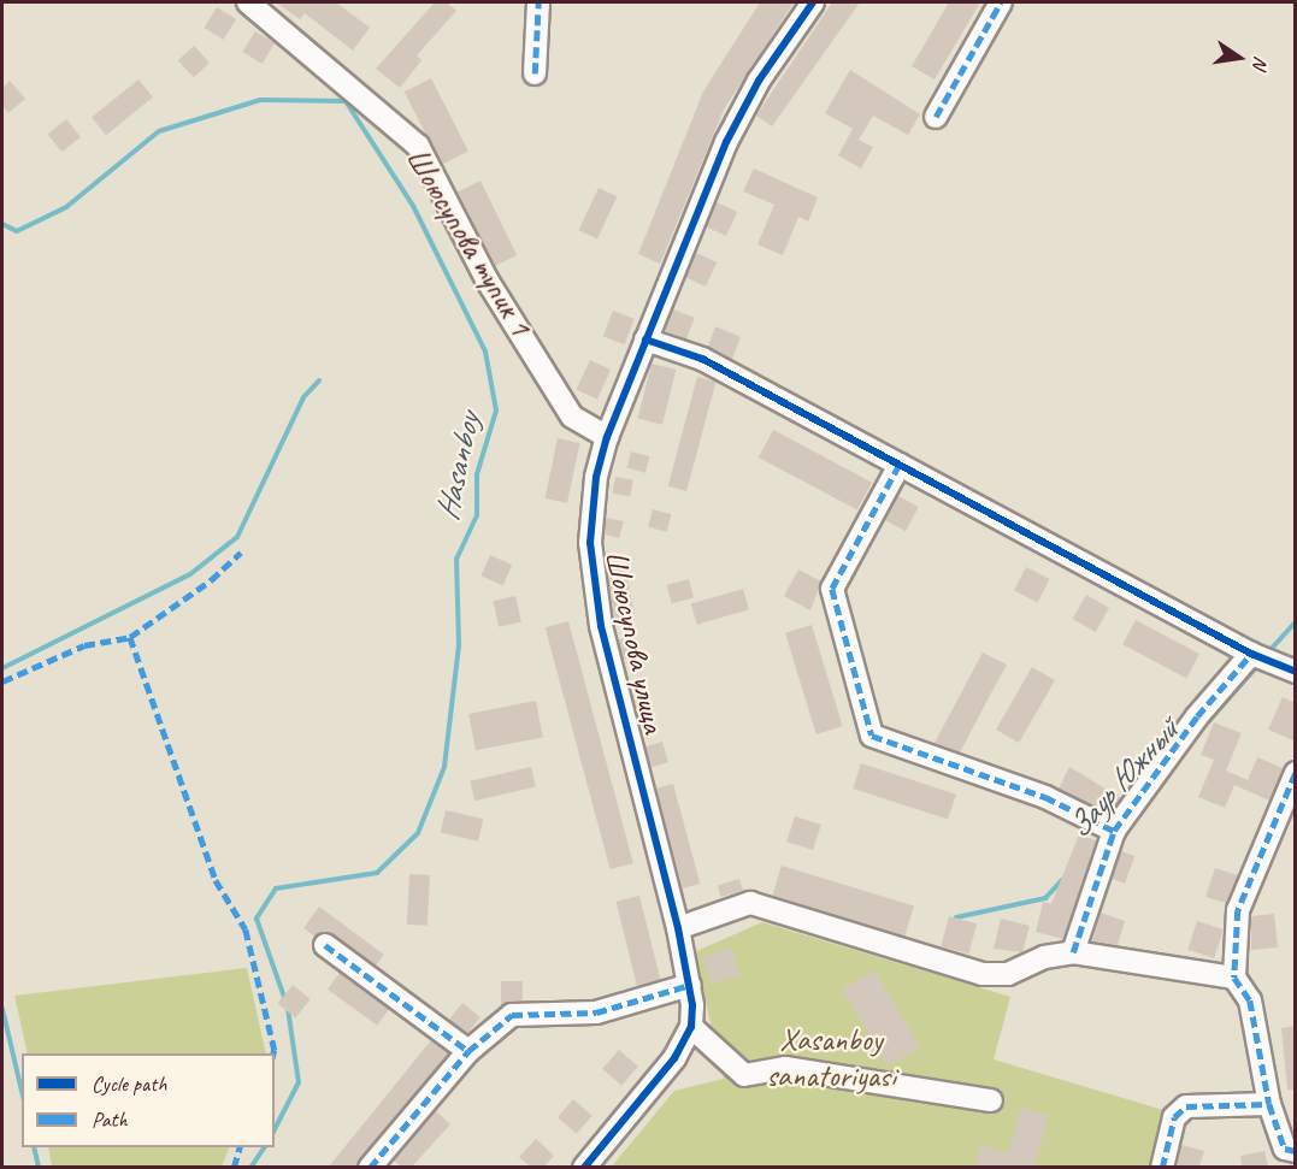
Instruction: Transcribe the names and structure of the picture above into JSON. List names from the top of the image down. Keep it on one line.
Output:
{"streets":{"street":["Шоюсупова тупик 1","Шоюсупова улица"]},"crossings":[["Шоюсупова тупик 1","Шоюсупова улица"]],"water":["Hasanboy","Заур Южный"],"parks":["Xasanboy sanatoriyasi"],"legend":["Cycle path","Path"],"north":"right"}
